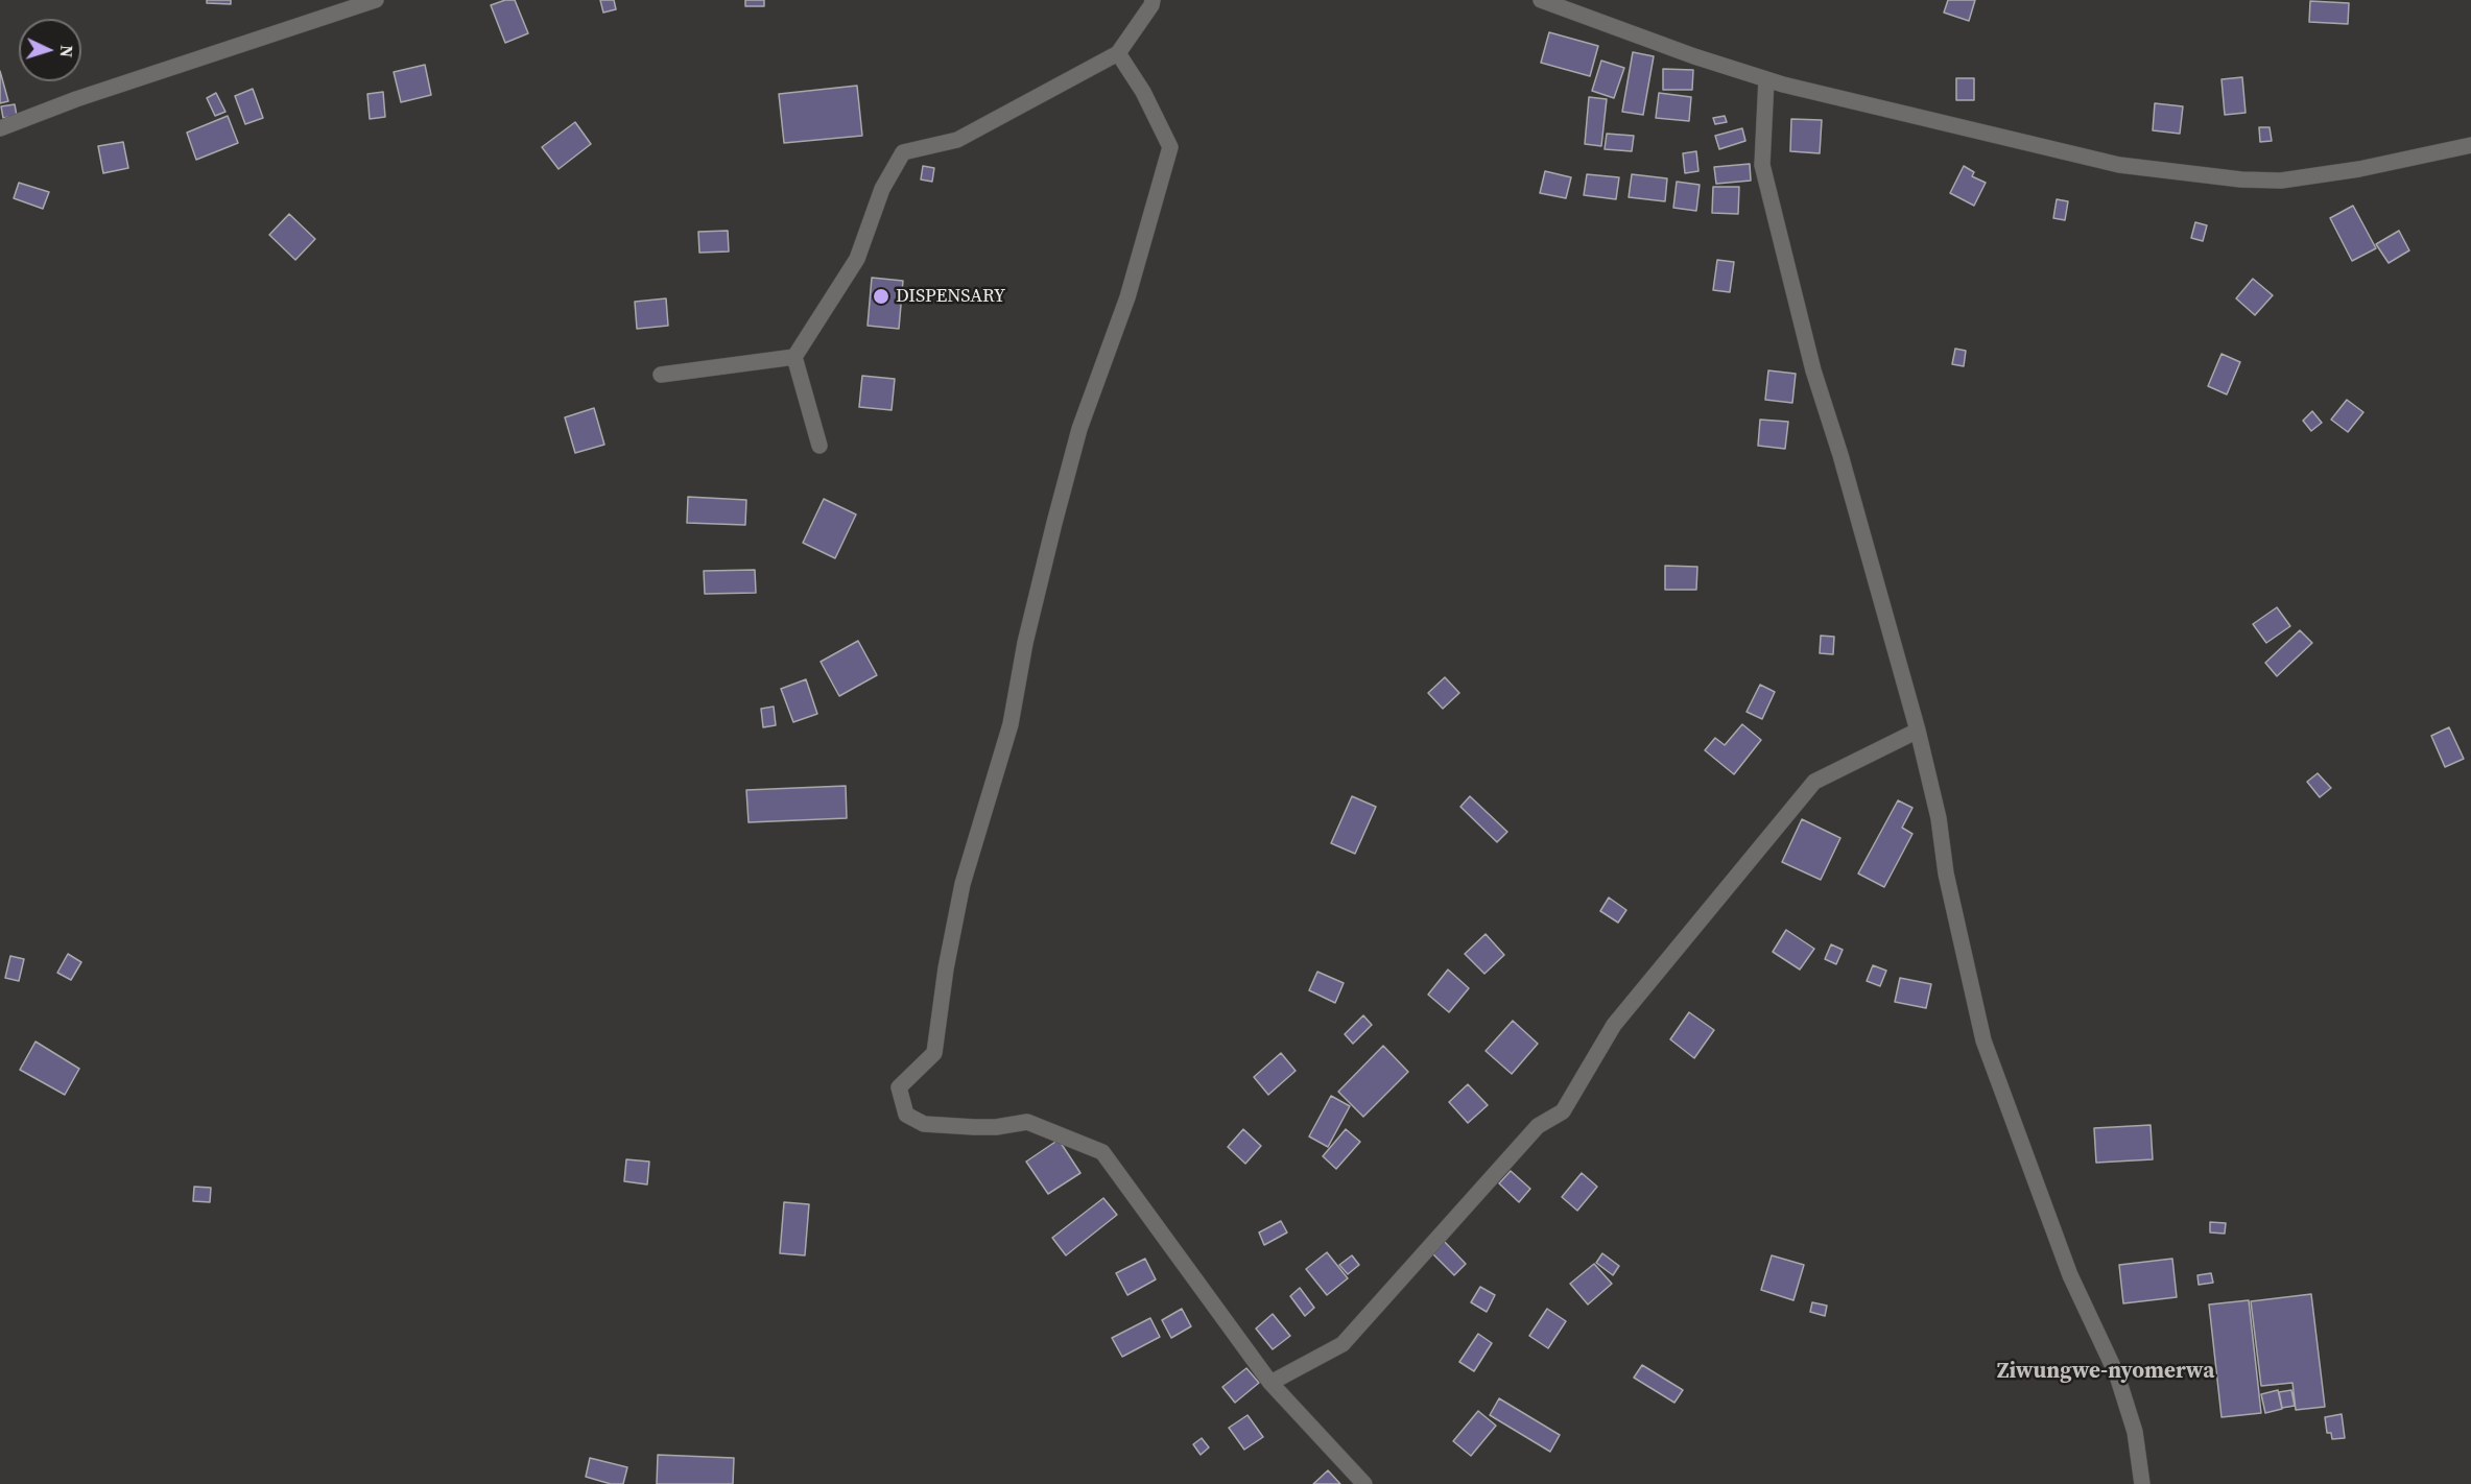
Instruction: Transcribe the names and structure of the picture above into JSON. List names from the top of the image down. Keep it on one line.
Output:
{"districts":["Ziwungwe-nyomerwa"],"places":["DISPENSARY"],"north":"right"}
